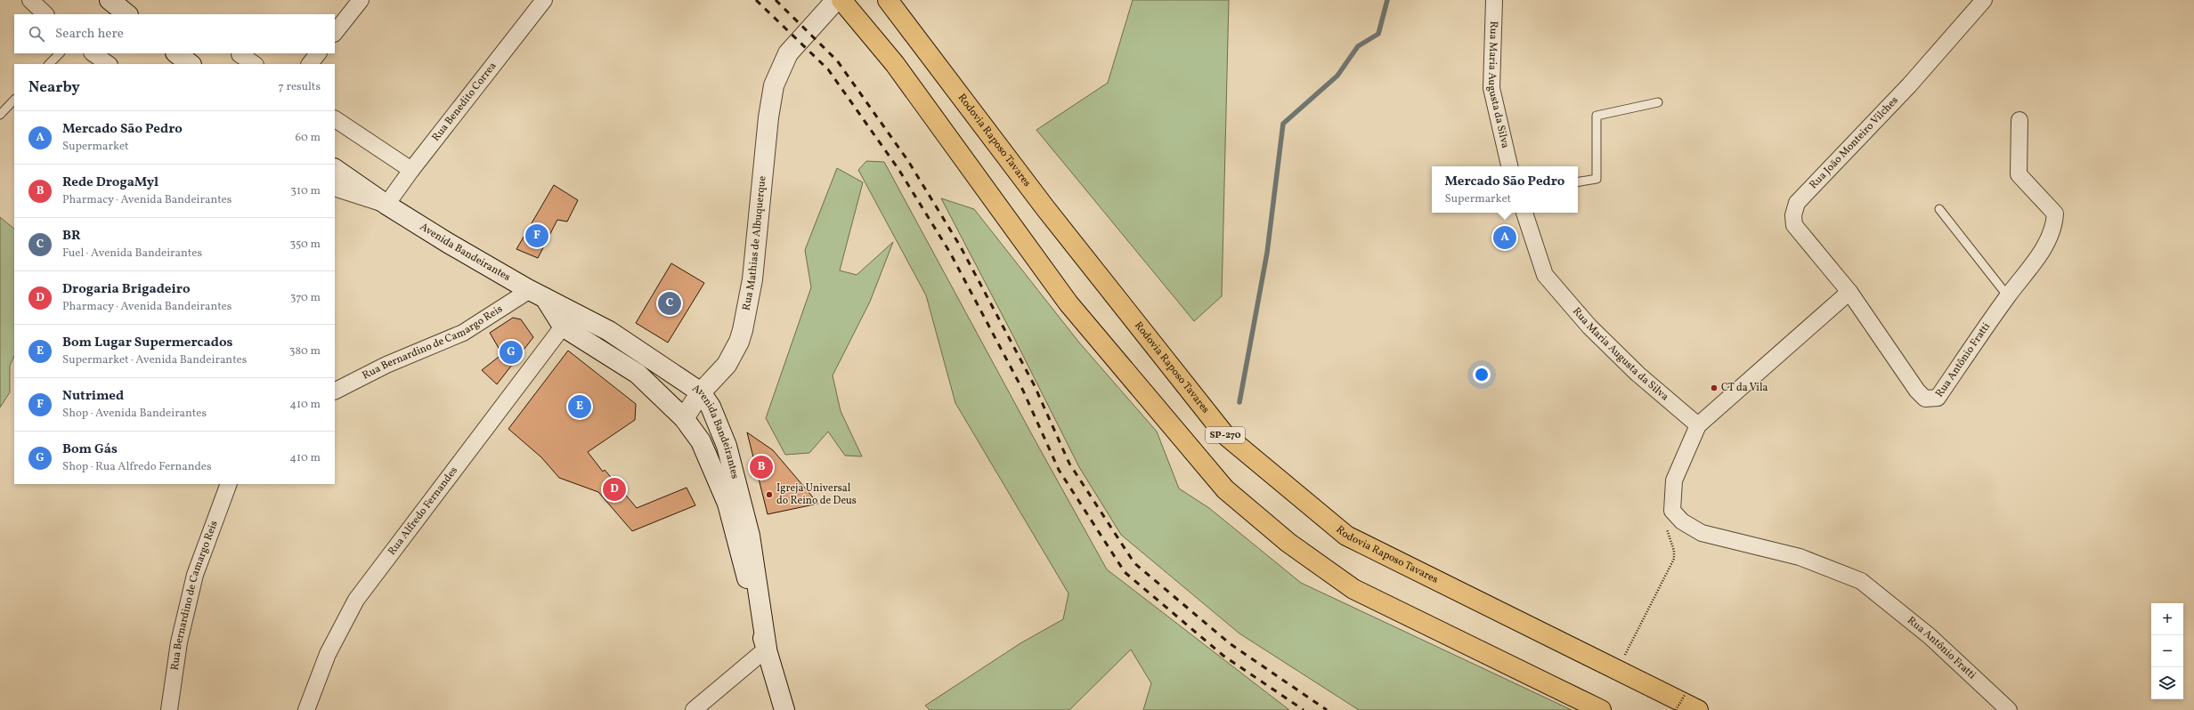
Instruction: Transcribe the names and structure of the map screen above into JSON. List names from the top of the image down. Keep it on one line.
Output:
{"streets":{"highway":["Rodovia Raposo Tavares","SP-270"],"main road":["Rua Mathias de Albuquerque","Avenida Bandeirantes"],"street":["Rua Maria Augusta da Silva","Rua Benedito Correa","Rua João Monteiro Vilches","Rua Bernardino de Camargo Reis","Rua Antônio Fratti","Rua Alfredo Fernandes"]},"crossings":[["Rua Benedito Correa","Avenida Bandeirantes"],["Rua João Monteiro Vilches","Rua Antônio Fratti"],["Rua Mathias de Albuquerque","Avenida Bandeirantes"],["Avenida Bandeirantes","Rua Bernardino de Camargo Reis"],["Avenida Bandeirantes","Rua Alfredo Fernandes"]],"places":["CT da Vila","Igreja Universal do Reino de Deus"],"page":{"search":"Search here","heading":["Nearby","7 results"],"list":[{"mark":"A","name":"Mercado São Pedro","note":"Supermarket","value":"60 m"},{"mark":"B","name":"Rede DrogaMyl","note":"Pharmacy · Avenida Bandeirantes","value":"310 m"},{"mark":"C","name":"BR","note":"Fuel · Avenida Bandeirantes","value":"350 m"},{"mark":"D","name":"Drogaria Brigadeiro","note":"Pharmacy · Avenida Bandeirantes","value":"370 m"},{"mark":"E","name":"Bom Lugar Supermercados","note":"Supermarket · Avenida Bandeirantes","value":"380 m"},{"mark":"F","name":"Nutrimed","note":"Shop · Avenida Bandeirantes","value":"410 m"},{"mark":"G","name":"Bom Gás","note":"Shop · Rua Alfredo Fernandes","value":"410 m"}],"popup":["Mercado São Pedro","Supermarket"],"pins":["F","A","C","G","E","B","D"],"map_buttons":["+","−"]}}
